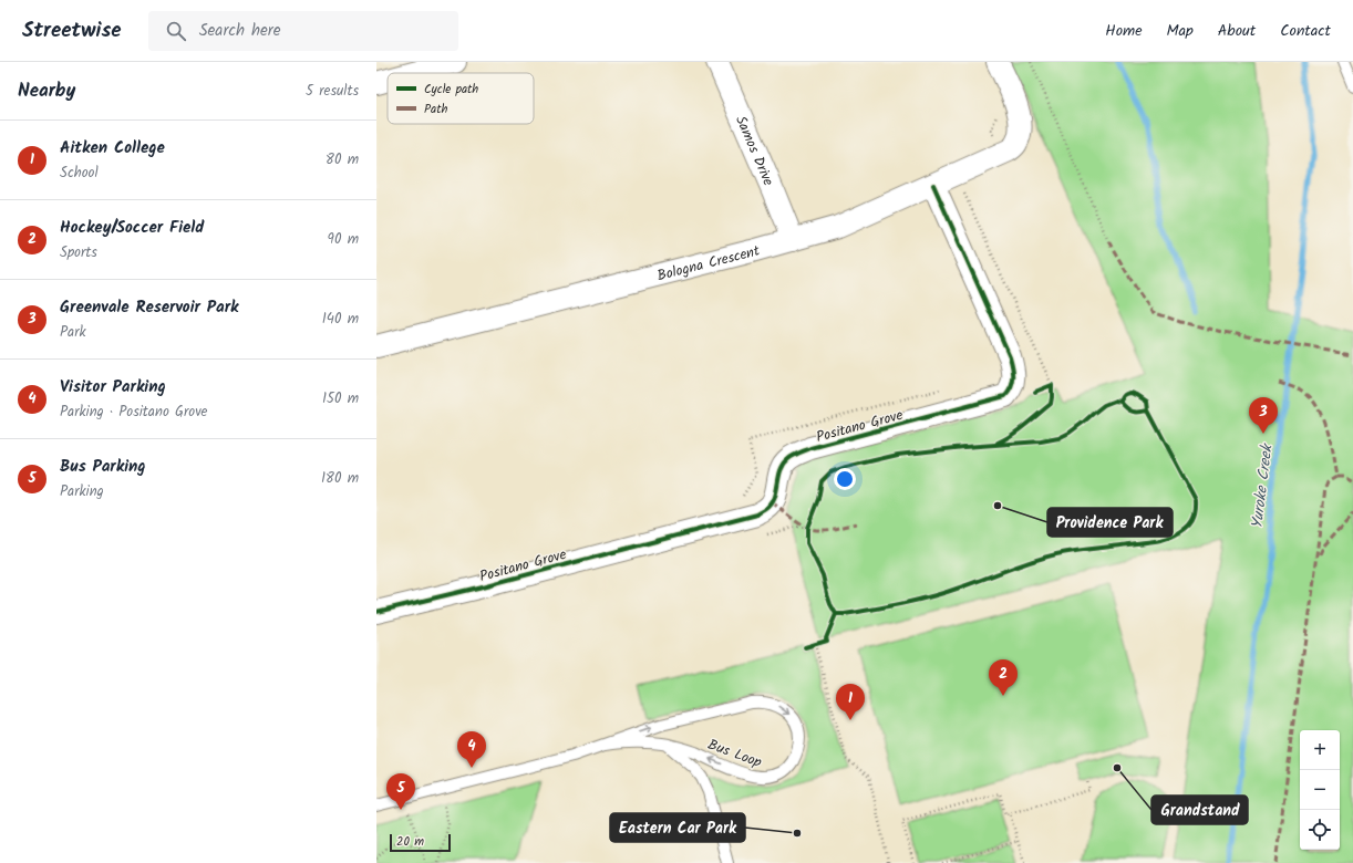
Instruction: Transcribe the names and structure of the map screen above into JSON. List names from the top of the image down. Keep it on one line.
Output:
{"streets":{"street":["Samos Drive","Bologna Crescent","Positano Grove"],"lane":["Bus Loop"]},"crossings":[["Samos Drive","Bologna Crescent"],["Bologna Crescent","Positano Grove"]],"water":["Yuroke Creek"],"places":["Providence Park","Grandstand","Eastern Car Park"],"legend":["Cycle path","Path"],"scale_bar":"20 m","page":{"header":"Streetwise","search":"Search here","nav":["Home","Map","About","Contact"],"heading":["Nearby","5 results"],"list":[{"mark":"1","name":"Aitken College","note":"School","value":"80 m"},{"mark":"2","name":"Hockey/Soccer Field","note":"Sports","value":"90 m"},{"mark":"3","name":"Greenvale Reservoir Park","note":"Park","value":"140 m"},{"mark":"4","name":"Visitor Parking","note":"Parking · Positano Grove","value":"150 m"},{"mark":"5","name":"Bus Parking","note":"Parking","value":"180 m"}],"pins":["3","2","1","4","5"],"map_buttons":["+","−"],"scale":"20 m"}}
